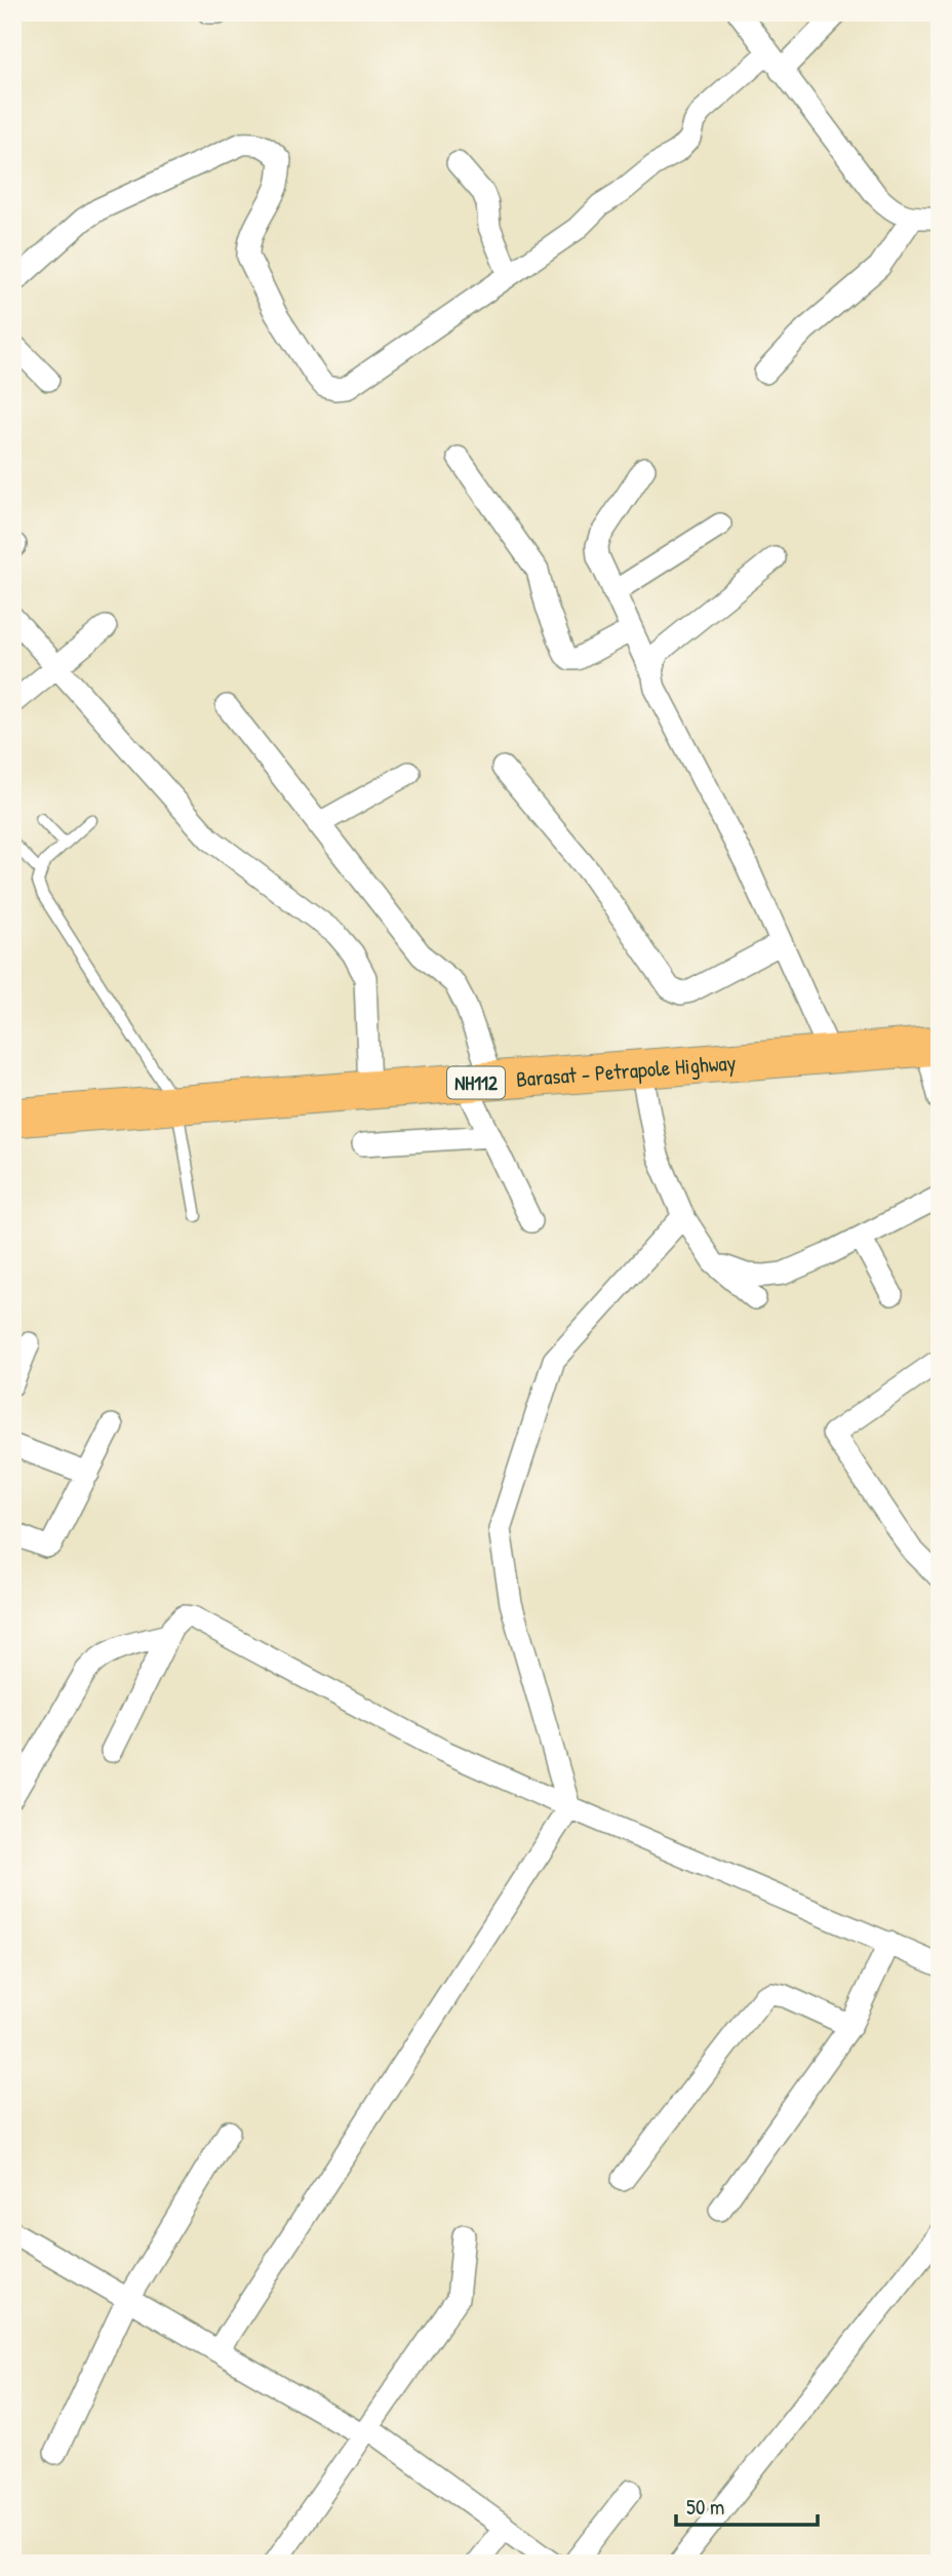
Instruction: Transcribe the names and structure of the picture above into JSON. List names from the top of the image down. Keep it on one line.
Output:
{"streets":{"highway":["Barasat - Petrapole Highway","NH112"]},"scale_bar":"50 m"}
